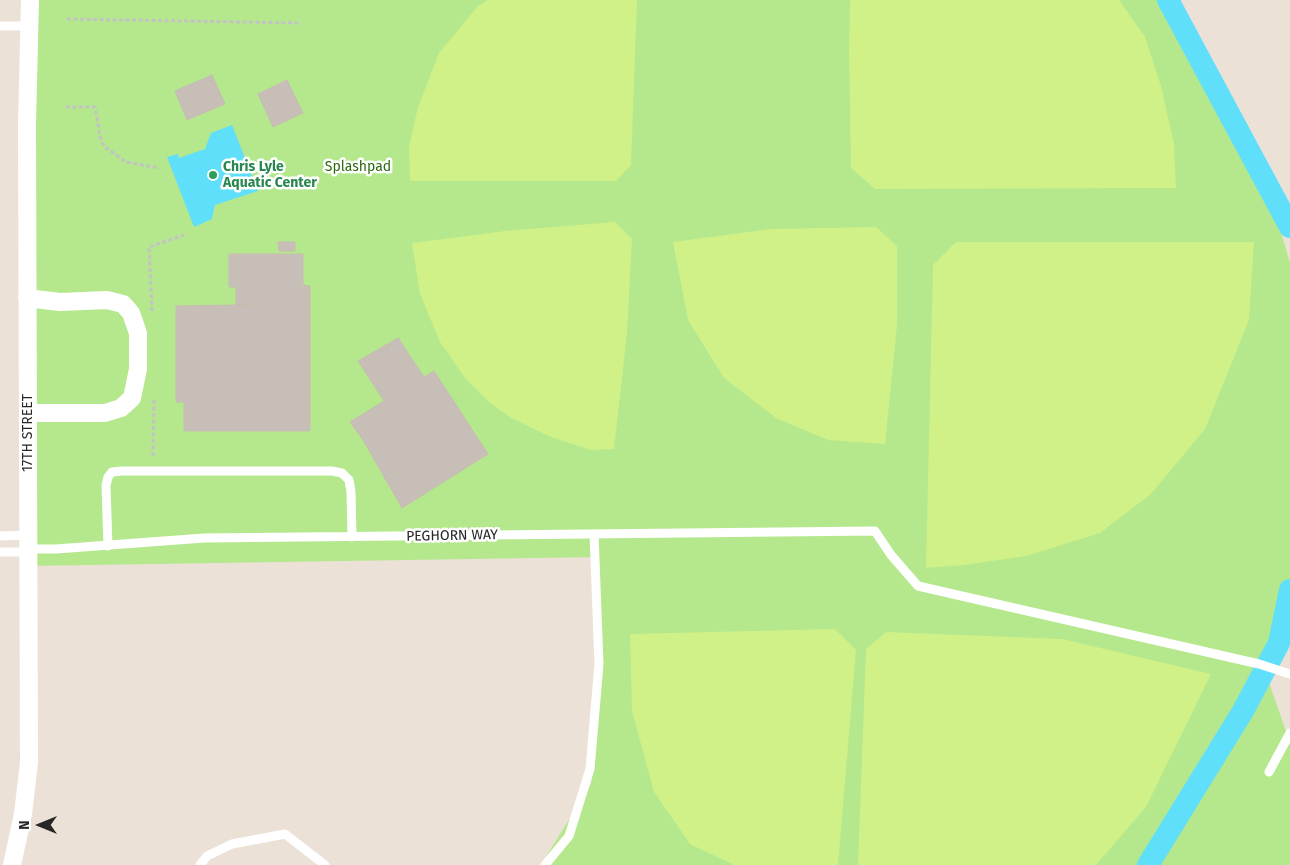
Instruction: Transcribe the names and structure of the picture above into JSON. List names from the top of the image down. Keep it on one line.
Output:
{"streets":{"street":["17TH STREET"],"lane":["PEGHORN WAY"]},"crossings":[["17TH STREET","PEGHORN WAY"]],"parks":["Splashpad"],"places":["Chris Lyle Aquatic Center"],"north":"left"}
